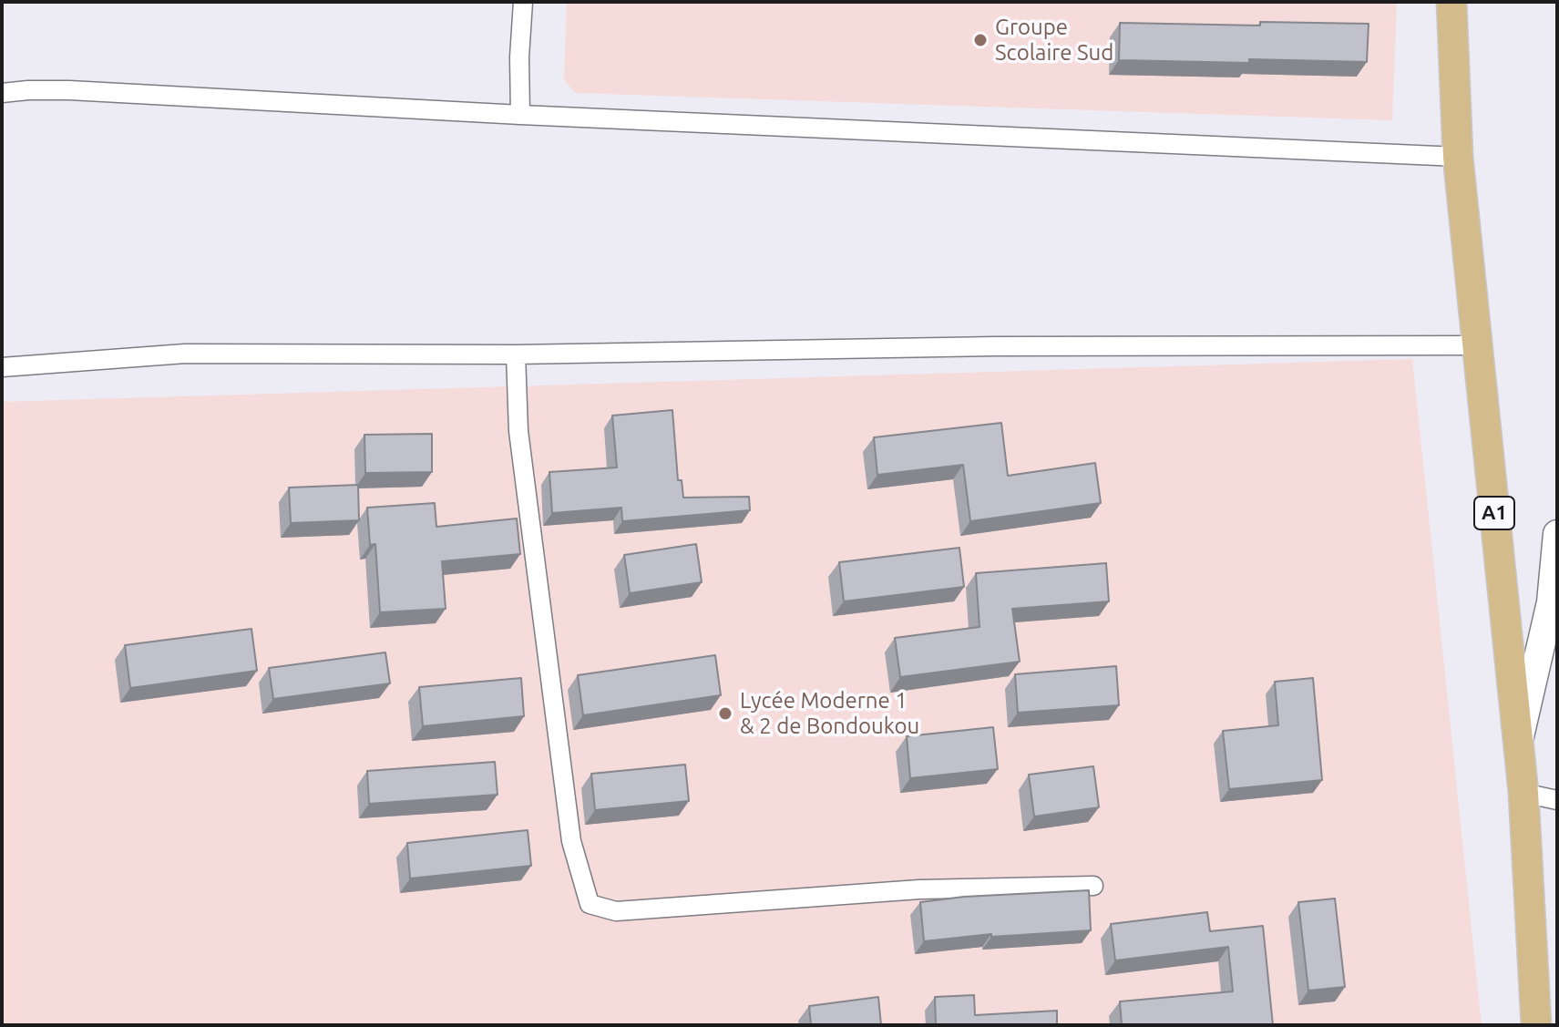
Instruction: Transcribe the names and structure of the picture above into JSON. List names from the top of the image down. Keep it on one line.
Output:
{"streets":{"main road":["A1"]},"places":["Groupe Scolaire Sud","Lycée Moderne 1 & 2 de Bondoukou"]}
